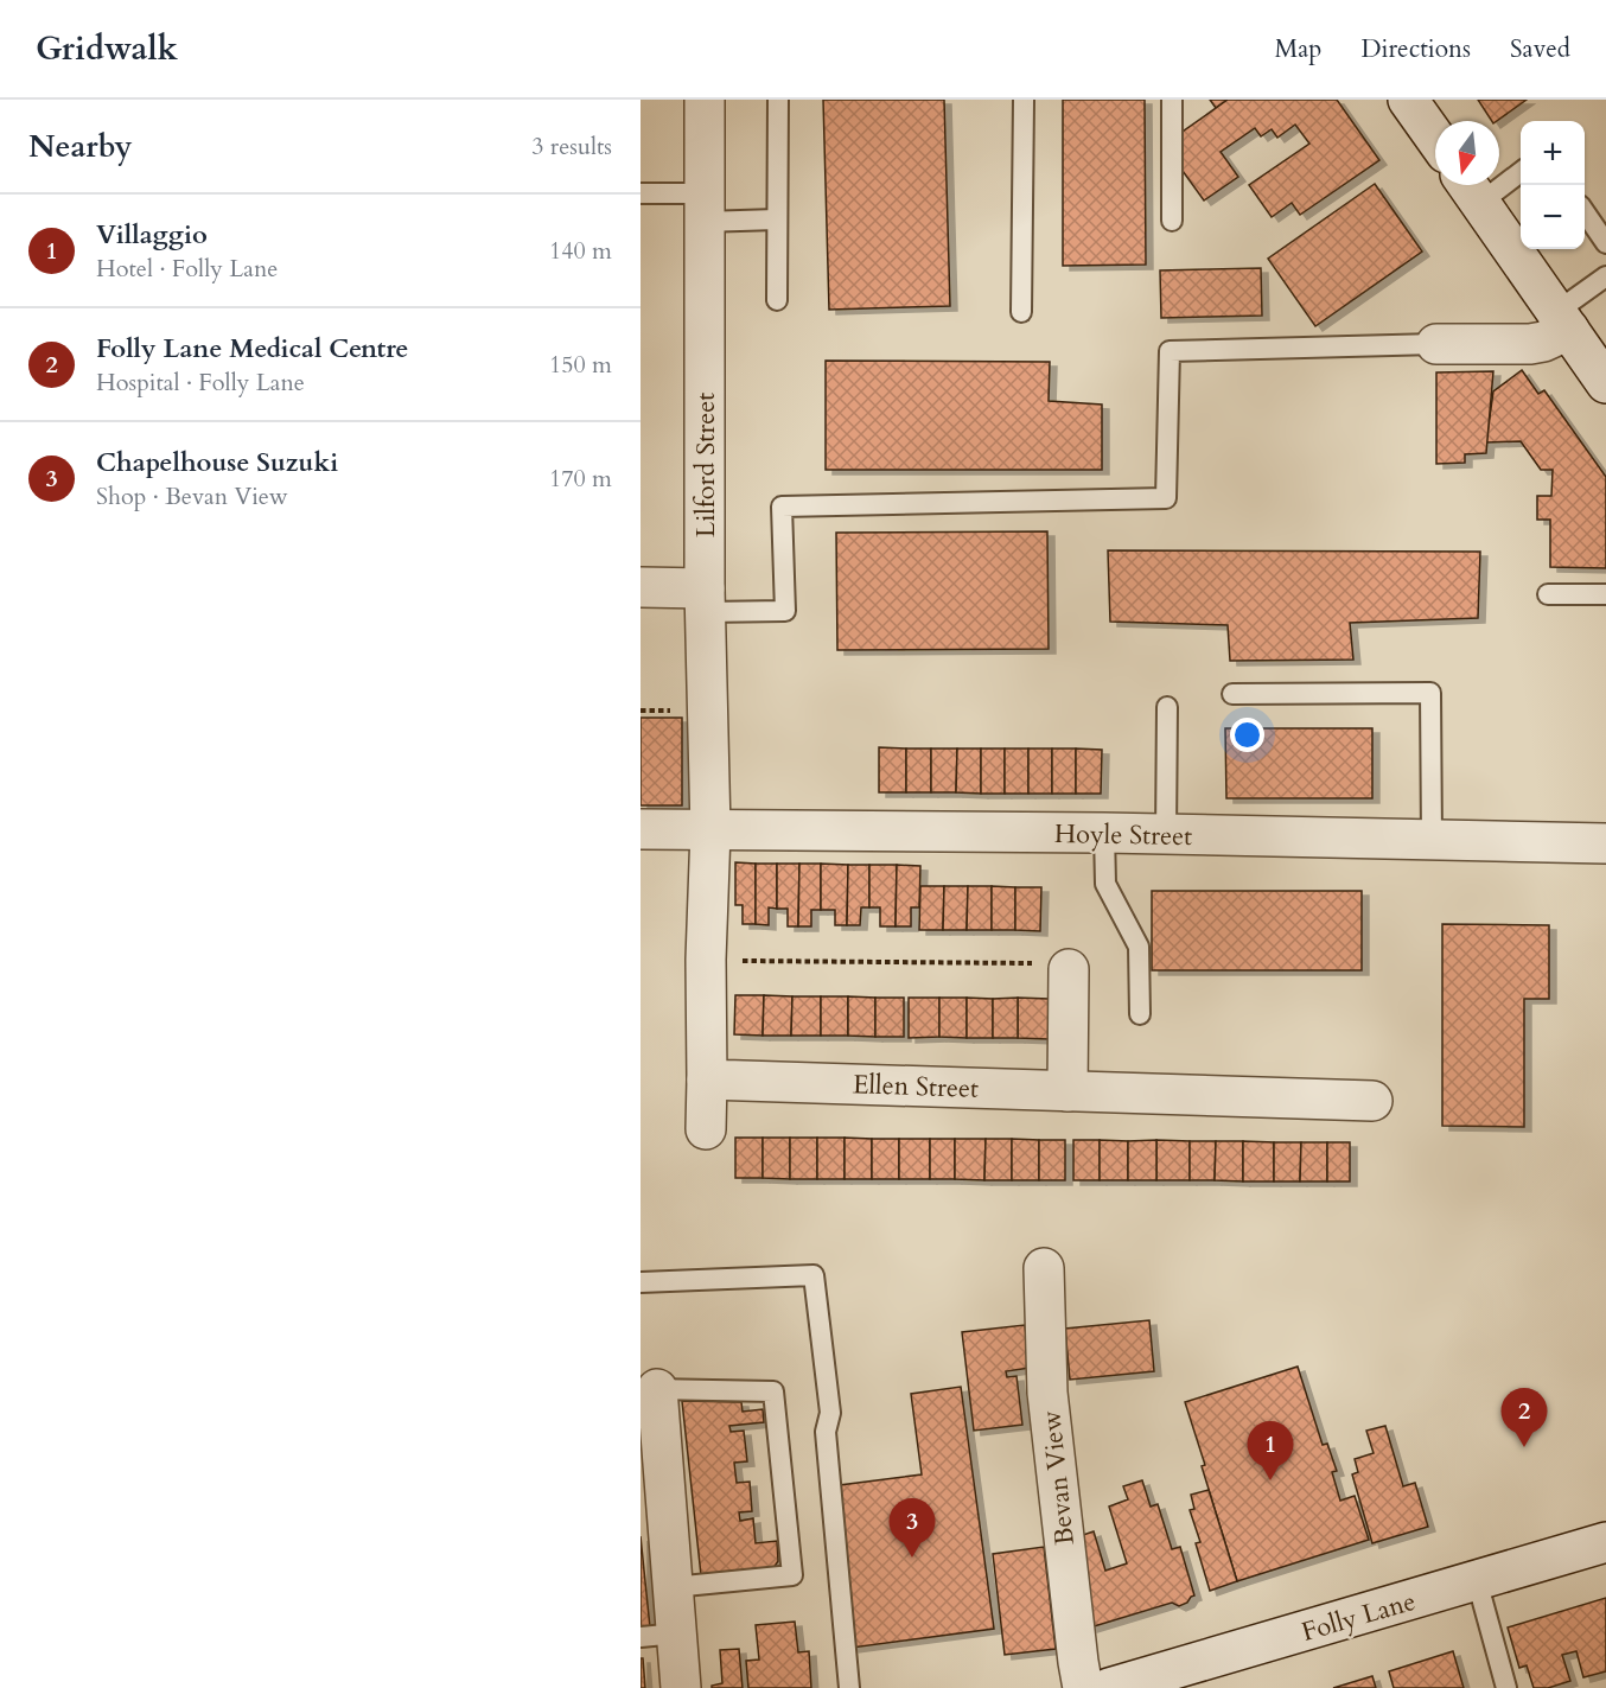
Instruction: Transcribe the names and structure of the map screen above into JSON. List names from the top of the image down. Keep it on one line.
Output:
{"streets":{"street":["Lilford Street","Hoyle Street","Ellen Street","Bevan View","Folly Lane"]},"crossings":[["Lilford Street","Hoyle Street"]],"north":"bottom","page":{"header":"Gridwalk","nav":["Map","Directions","Saved"],"heading":["Nearby","3 results"],"map_buttons":["+","−"],"list":[{"mark":"1","name":"Villaggio","note":"Hotel · Folly Lane","value":"140 m"},{"mark":"2","name":"Folly Lane Medical Centre","note":"Hospital · Folly Lane","value":"150 m"},{"mark":"3","name":"Chapelhouse Suzuki","note":"Shop · Bevan View","value":"170 m"}],"pins":["2","1","3"]}}
